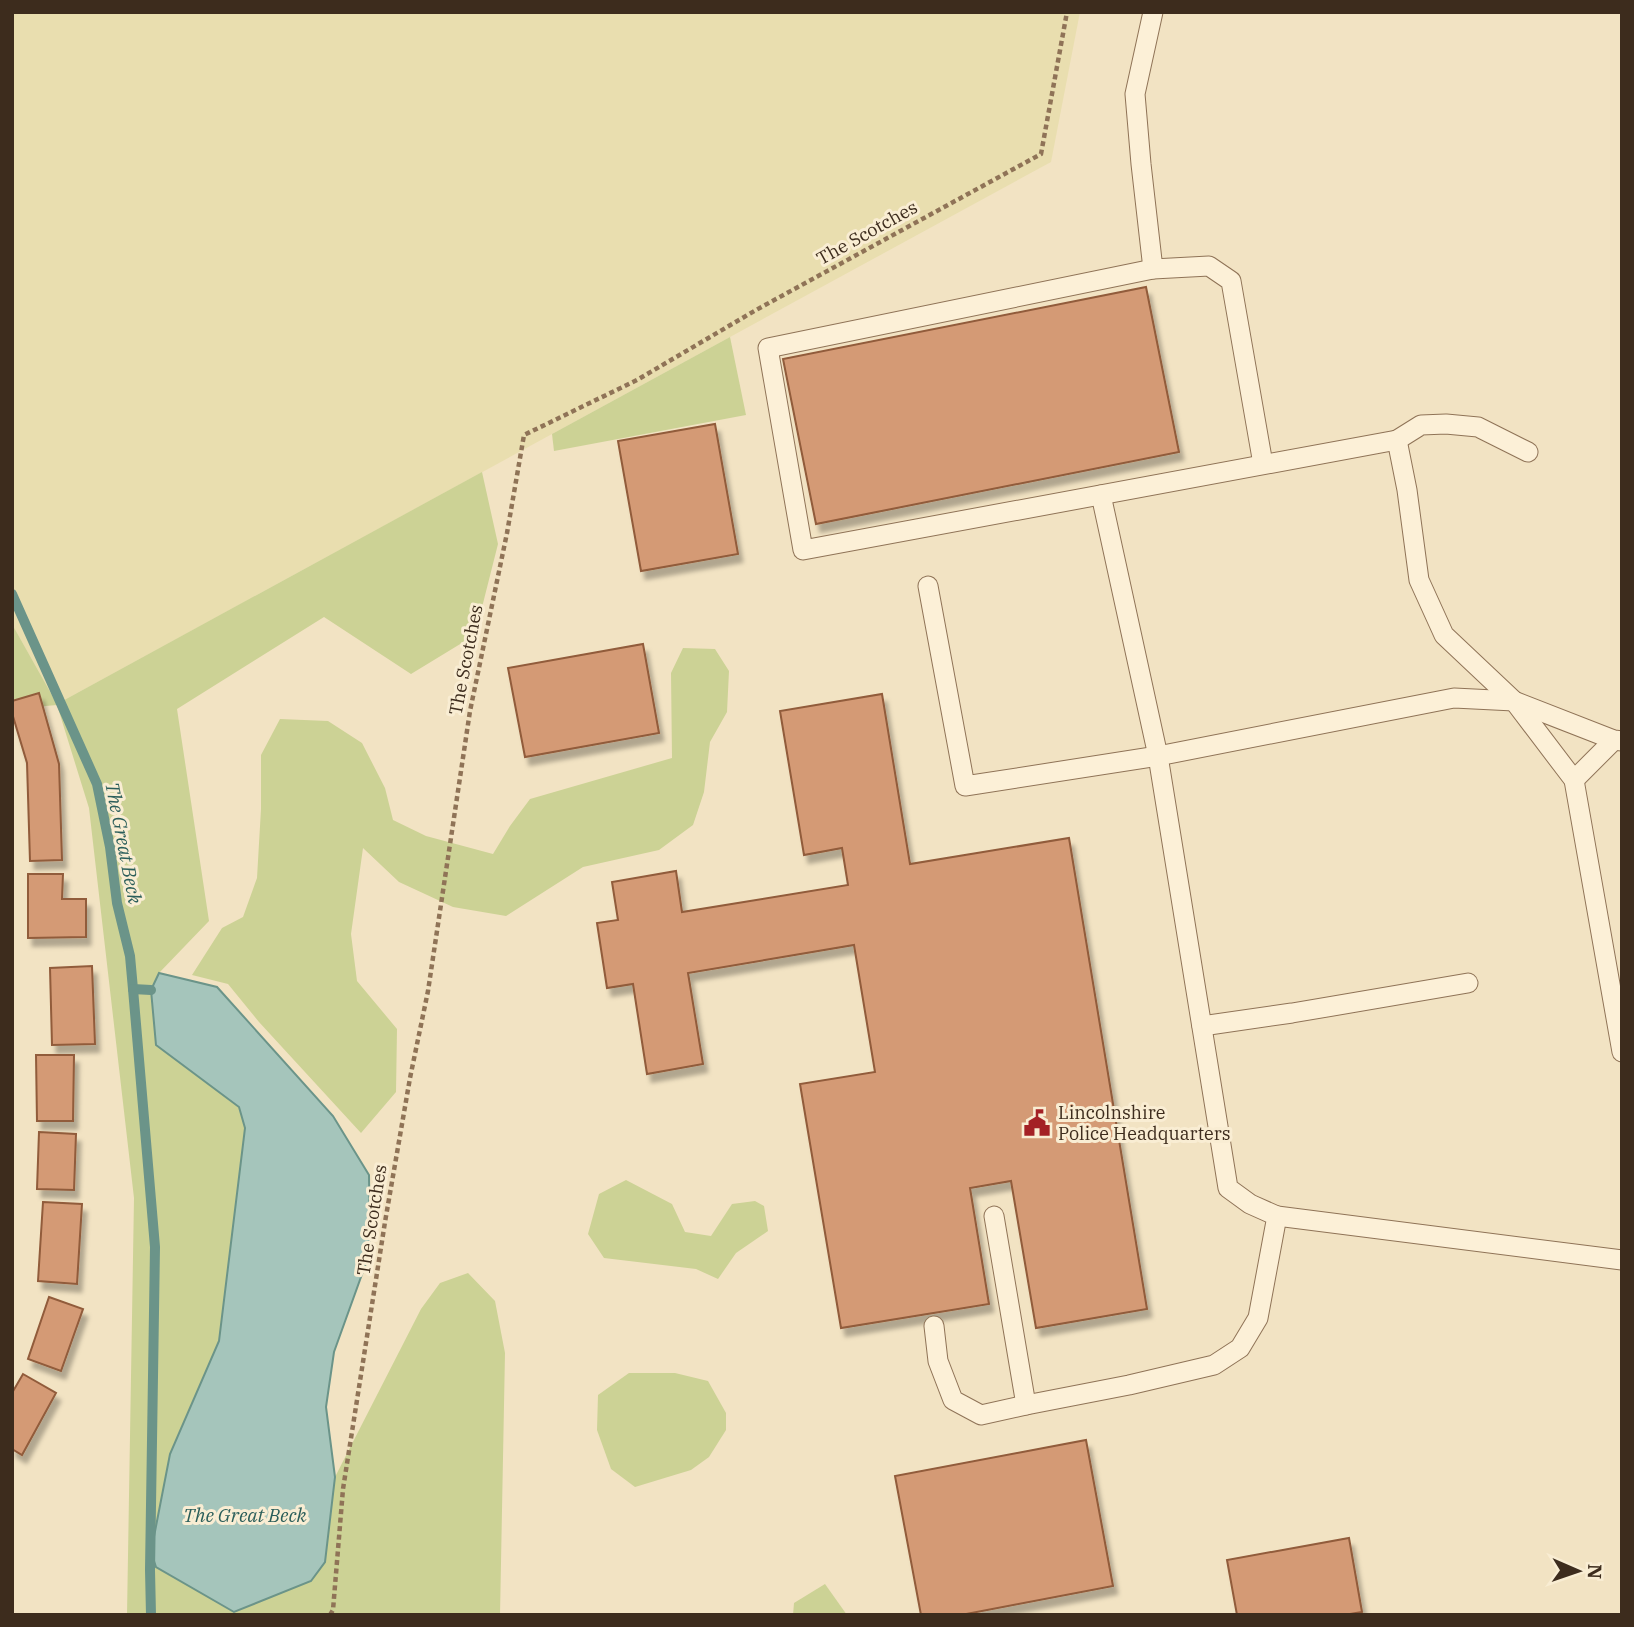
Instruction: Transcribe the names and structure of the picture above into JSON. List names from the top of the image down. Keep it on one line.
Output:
{"streets":{"path":["The Scotches"]},"water":["The Great Beck"],"places":{"public building":["Lincolnshire Police Headquarters"]},"north":"right"}
